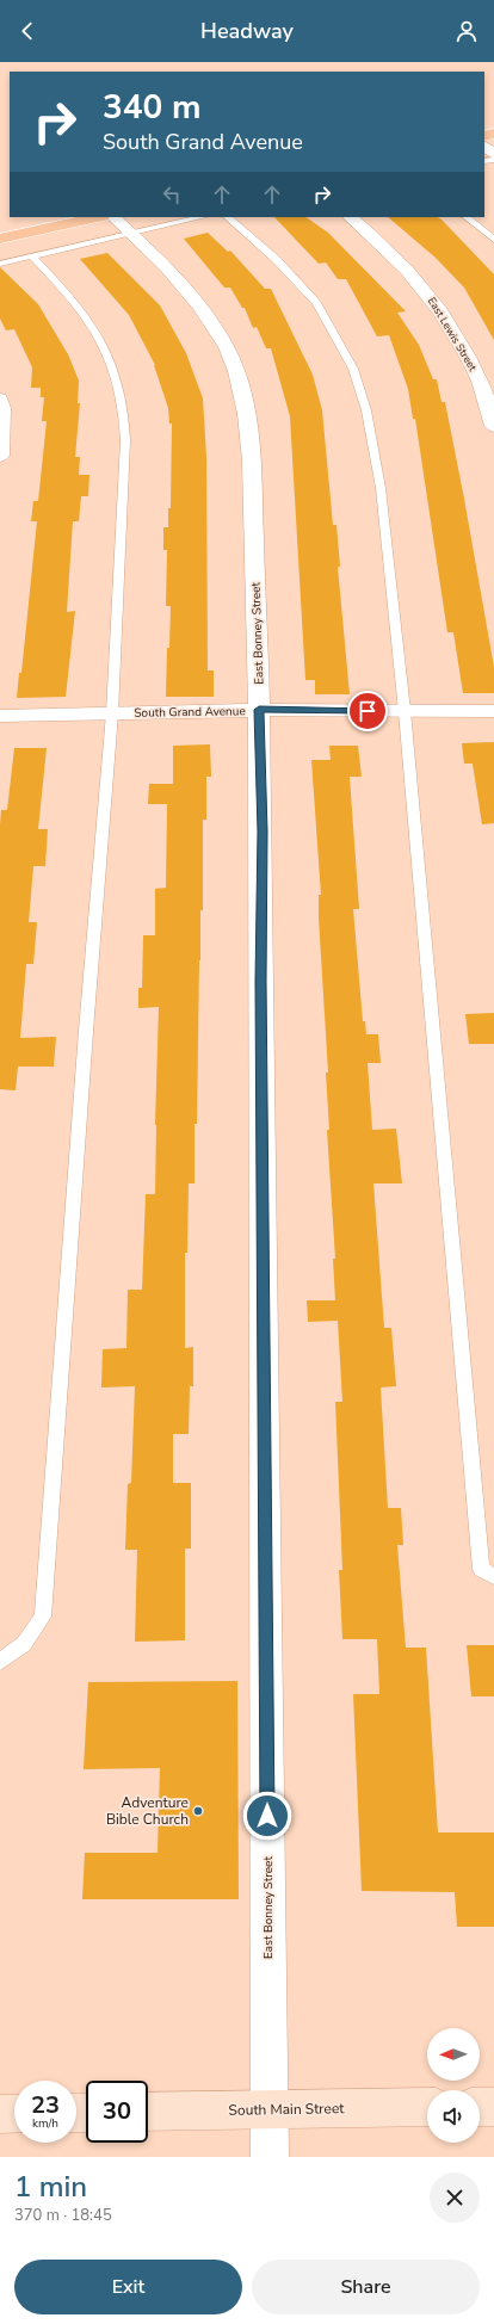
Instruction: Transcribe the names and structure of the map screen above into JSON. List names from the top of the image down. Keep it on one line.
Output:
{"streets":{"main road":["South Main Street"],"street":["East Lewis Street","East Bonney Street","South Grand Avenue"]},"crossings":[["East Bonney Street","South Grand Avenue"],["East Bonney Street","South Main Street"]],"places":["Adventure Bible Church"],"north":"left","page":{"header":"Headway","turn":["340 m","South Grand Avenue"],"speed":"23 km/h","limit":"30","heading":["1 min","370 m · 18:45"],"buttons":["Exit","Share"]}}
